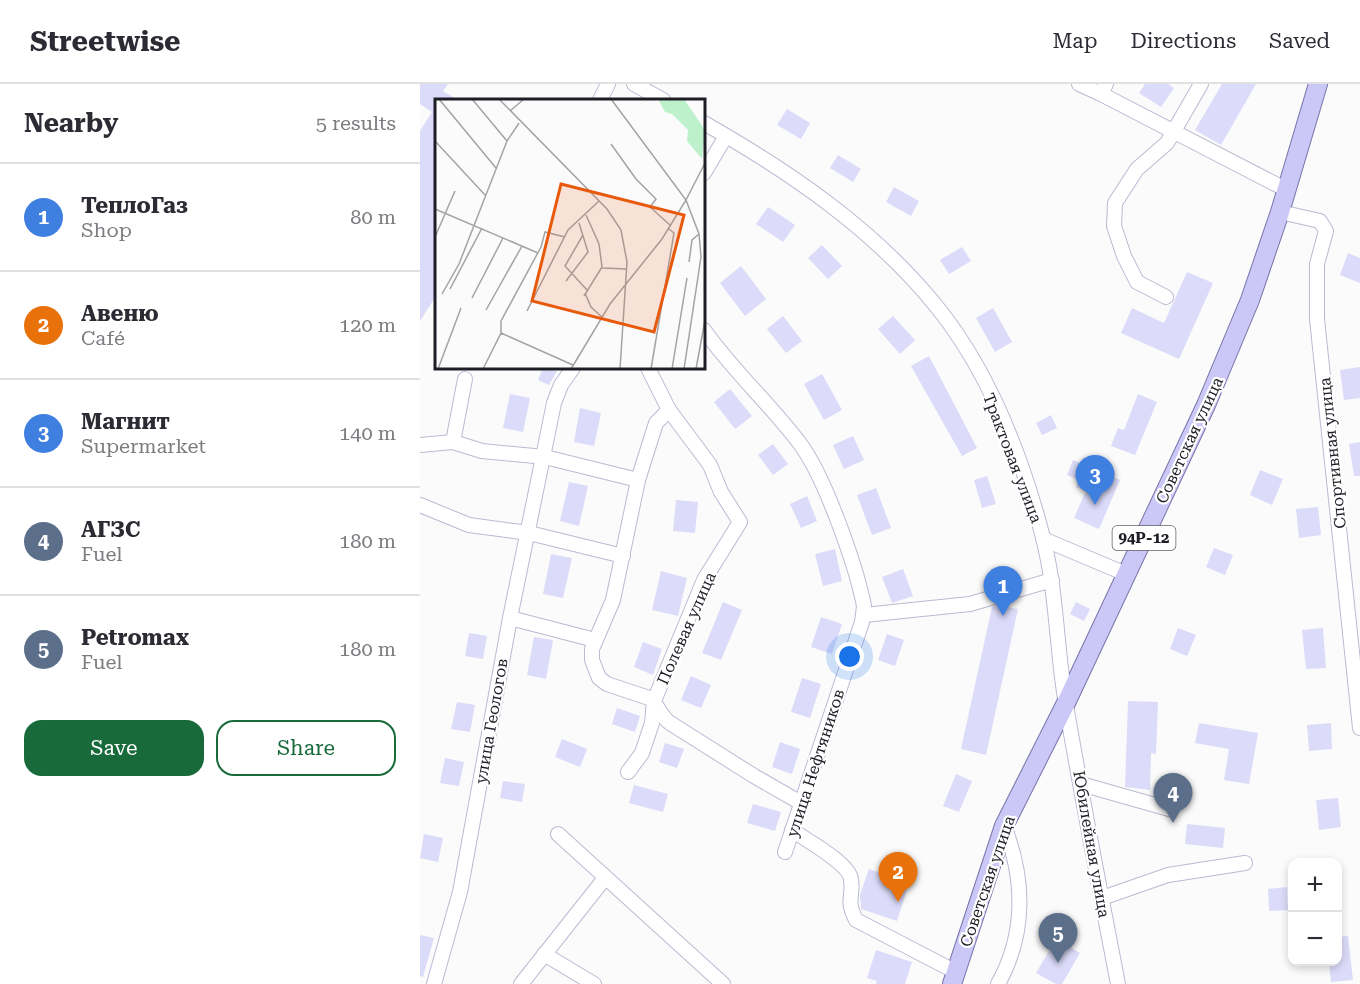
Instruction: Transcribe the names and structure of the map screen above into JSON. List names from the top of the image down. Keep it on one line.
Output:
{"streets":{"main road":["Советская улица","94Р-12"],"street":["Спортивная улица","Трактовая улица","Полевая улица","улица Геологов","улица Нефтяников","Юбилейная улица"]},"crossings":[["Советская улица","Спортивная улица"],["Советская улица","Трактовая улица"],["Советская улица","Юбилейная улица"],["Трактовая улица","Юбилейная улица"]],"page":{"header":"Streetwise","nav":["Map","Directions","Saved"],"heading":["Nearby","5 results"],"list":[{"mark":"1","name":"ТеплоГаз","note":"Shop","value":"80 m"},{"mark":"2","name":"Авеню","note":"Café","value":"120 m"},{"mark":"3","name":"Магнит","note":"Supermarket","value":"140 m"},{"mark":"4","name":"АГЗС","note":"Fuel","value":"180 m"},{"mark":"5","name":"Petromax","note":"Fuel","value":"180 m"}],"pins":["3","1","4","2","5"],"buttons":["Save","Share"],"map_buttons":["+","−"]}}
